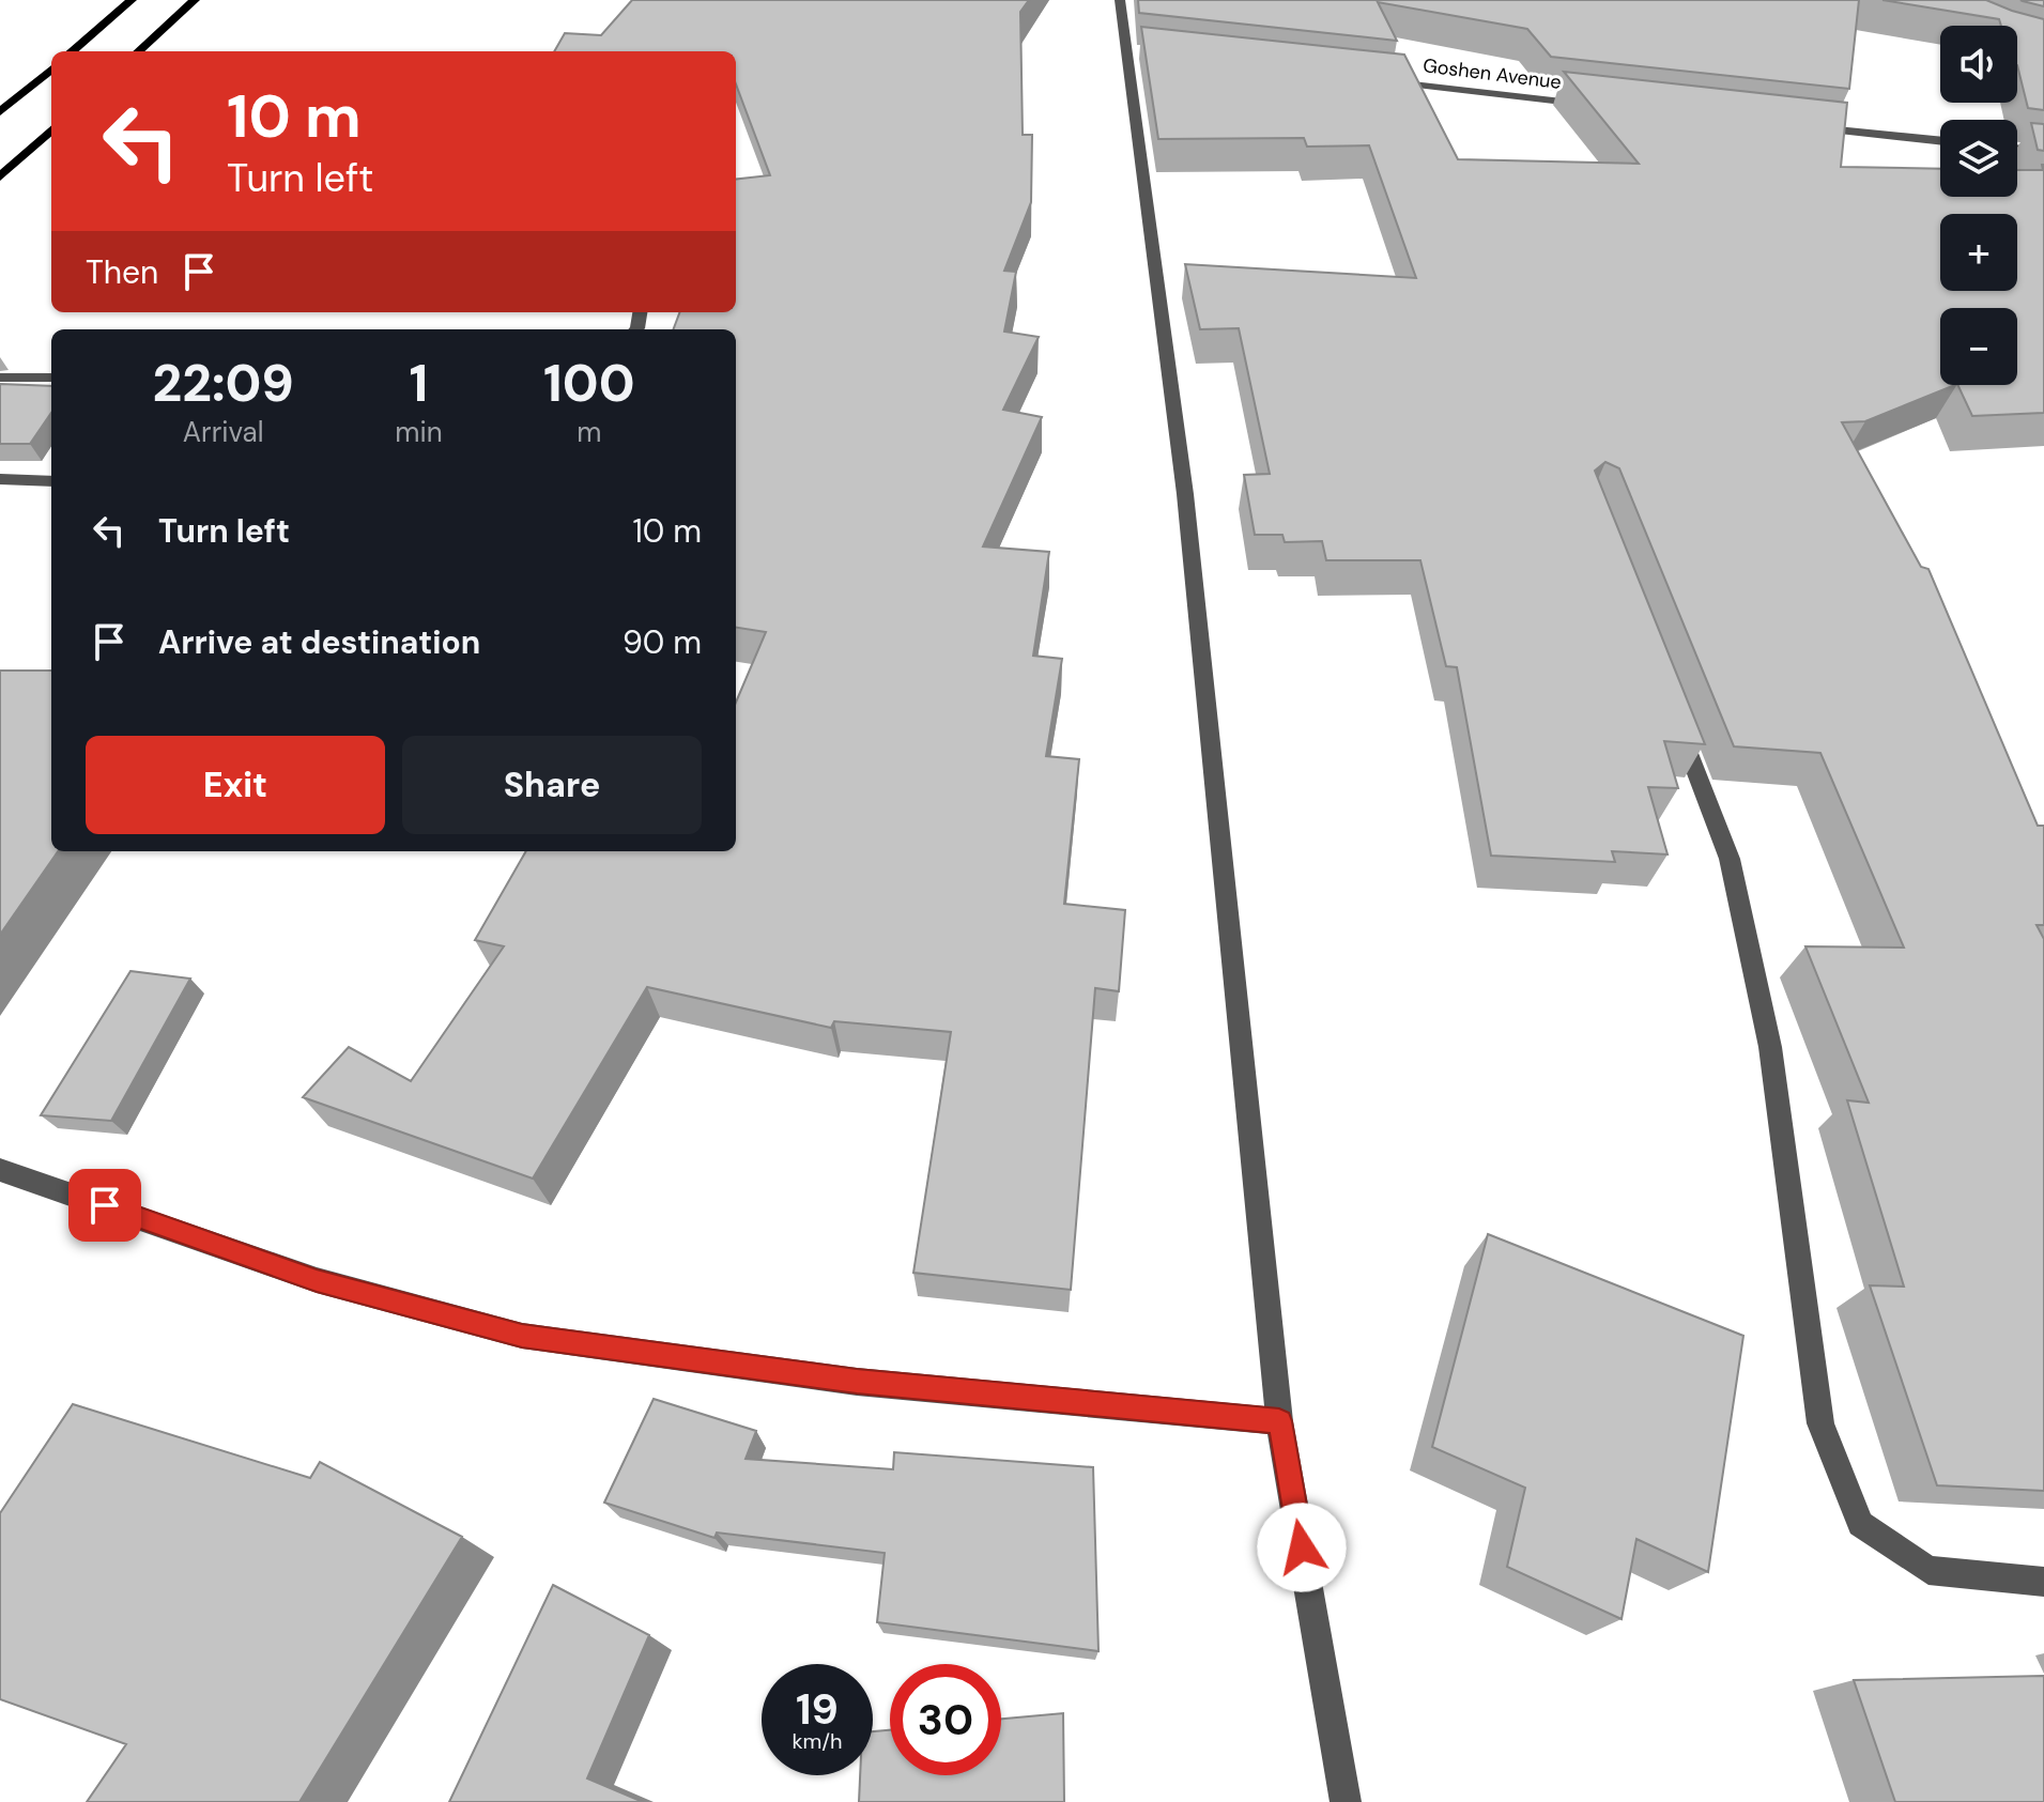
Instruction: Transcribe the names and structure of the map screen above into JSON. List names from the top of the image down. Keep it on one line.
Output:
{"streets":{"street":["Goshen Avenue"]},"page":{"map_buttons":["+","−"],"turn":["10 m","Turn left"],"then":"Then","eta":["22:09","Arrival","1","min","100","m"],"list":[{"name":"Turn left","value":"10 m"},{"name":"Arrive at destination","value":"90 m"}],"buttons":["Exit","Share"],"speed":"19 km/h","limit":"30"}}
